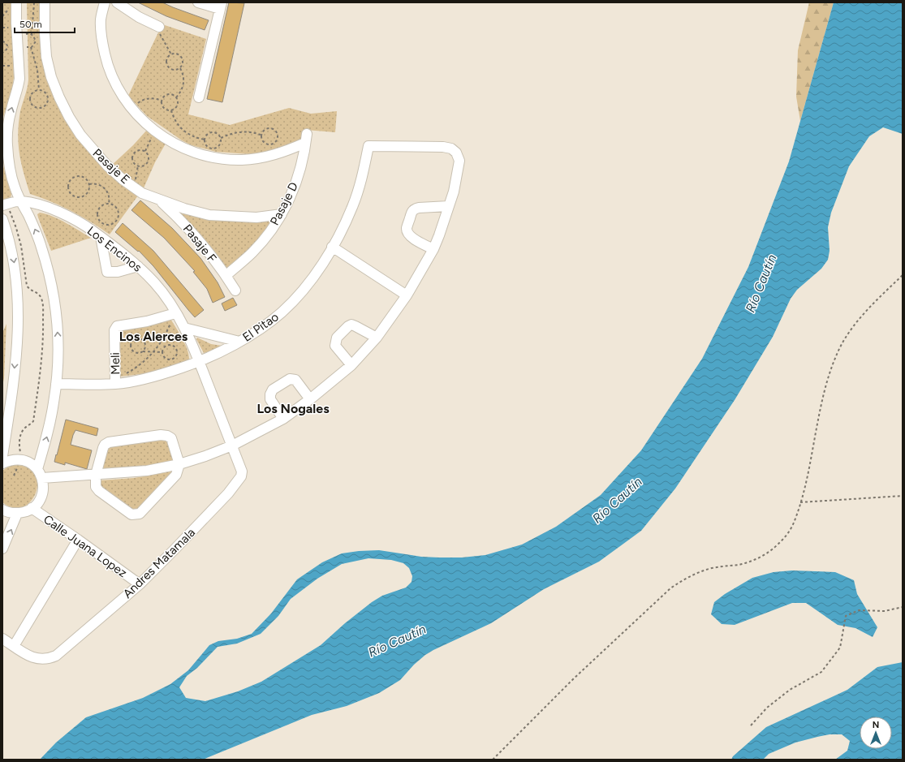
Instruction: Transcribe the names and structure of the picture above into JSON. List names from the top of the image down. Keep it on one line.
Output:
{"streets":{"street":["Pasaje E","Pasaje D","Pasaje F","Los Encinos","El Pitao","Meli","Calle Juana Lopez","Andres Matamala"]},"crossings":[["Pasaje E","Pasaje D"],["Pasaje E","Pasaje F"],["Pasaje D","Pasaje F"],["Los Encinos","El Pitao"],["Los Encinos","Meli"],["Los Encinos","Andres Matamala"],["El Pitao","Meli"],["Calle Juana Lopez","Andres Matamala"]],"districts":["Los Alerces","Los Nogales"],"water":["Río Cautín"],"scale_bar":"50 m","north":"top"}
